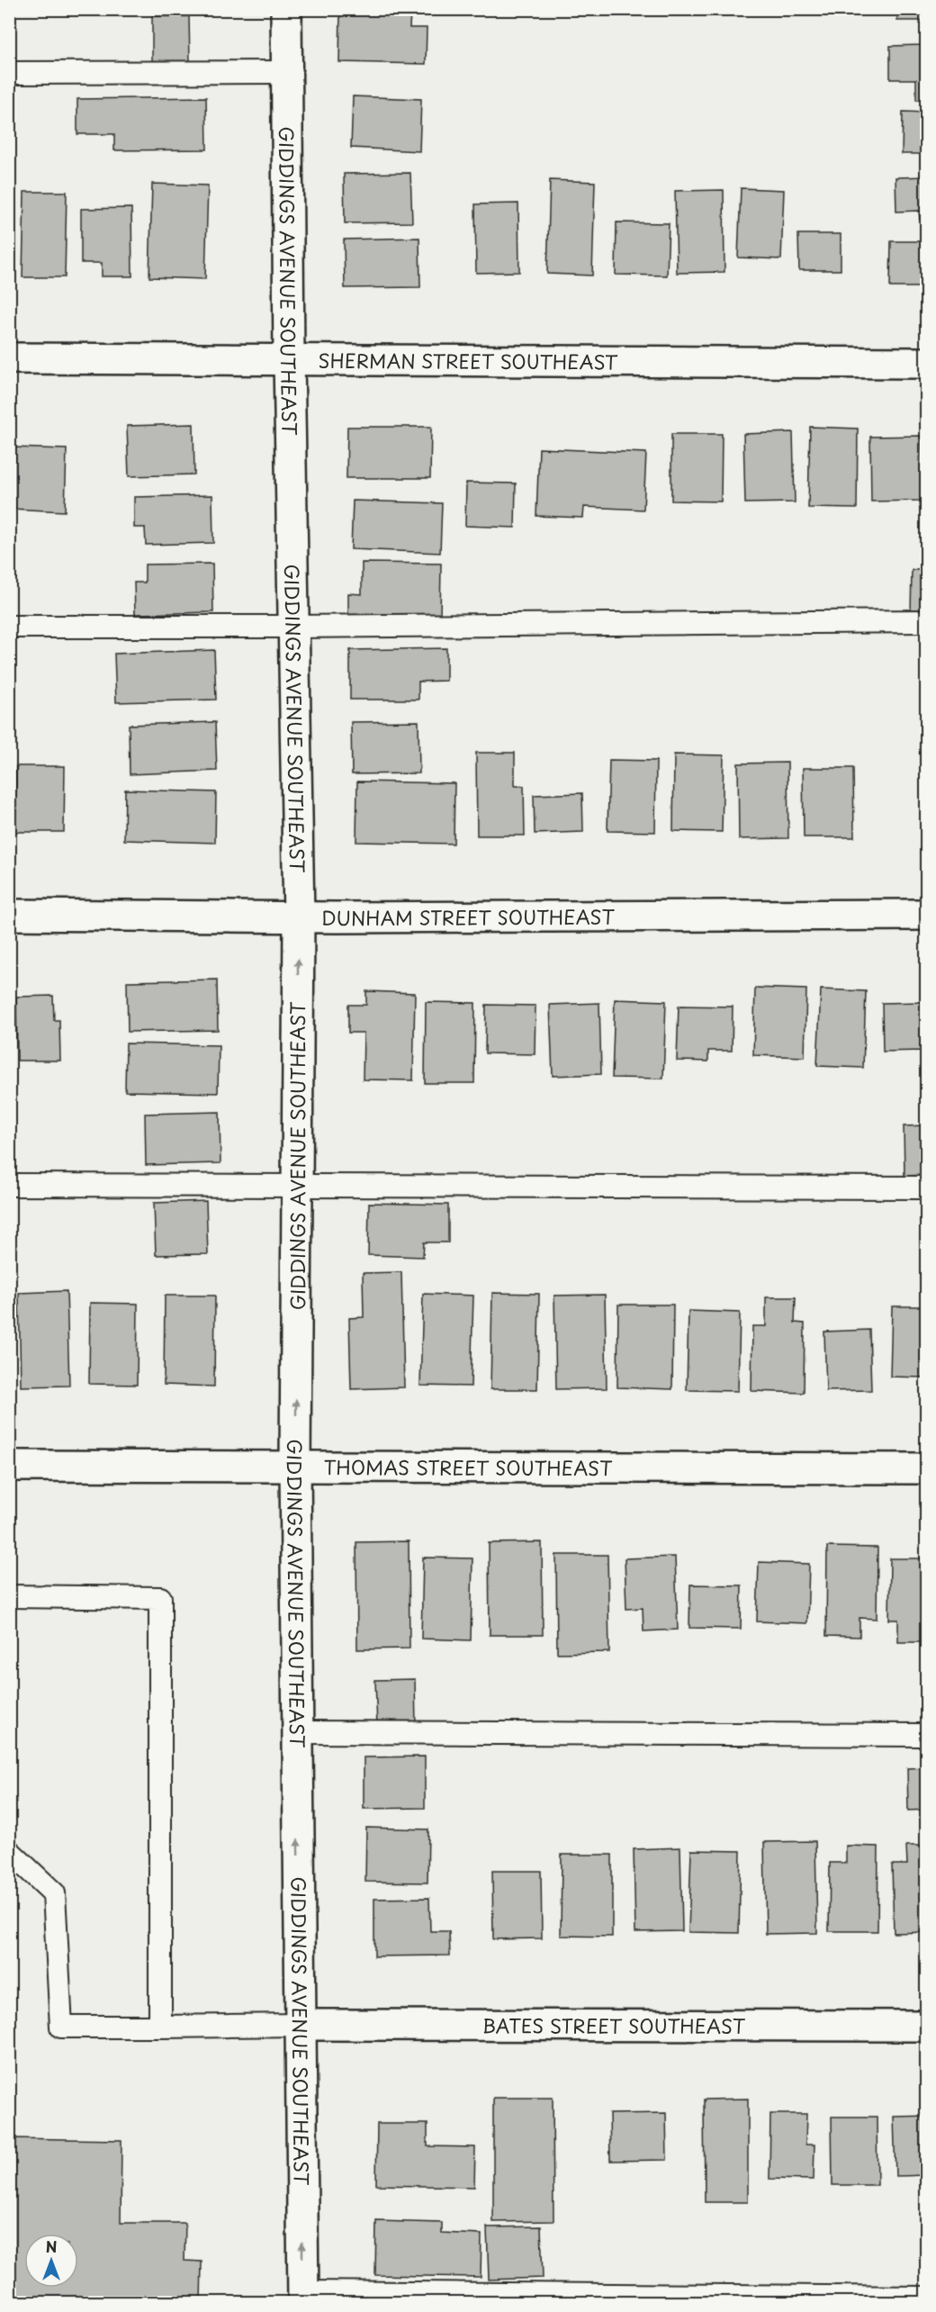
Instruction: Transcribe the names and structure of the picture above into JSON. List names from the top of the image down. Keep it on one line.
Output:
{"streets":{"street":["GIDDINGS AVENUE SOUTHEAST","SHERMAN STREET SOUTHEAST","DUNHAM STREET SOUTHEAST","THOMAS STREET SOUTHEAST","BATES STREET SOUTHEAST"]},"crossings":[["GIDDINGS AVENUE SOUTHEAST","SHERMAN STREET SOUTHEAST"],["GIDDINGS AVENUE SOUTHEAST","DUNHAM STREET SOUTHEAST"],["GIDDINGS AVENUE SOUTHEAST","THOMAS STREET SOUTHEAST"],["GIDDINGS AVENUE SOUTHEAST","BATES STREET SOUTHEAST"]],"one_way":["GIDDINGS AVENUE SOUTHEAST"],"north":"top"}
